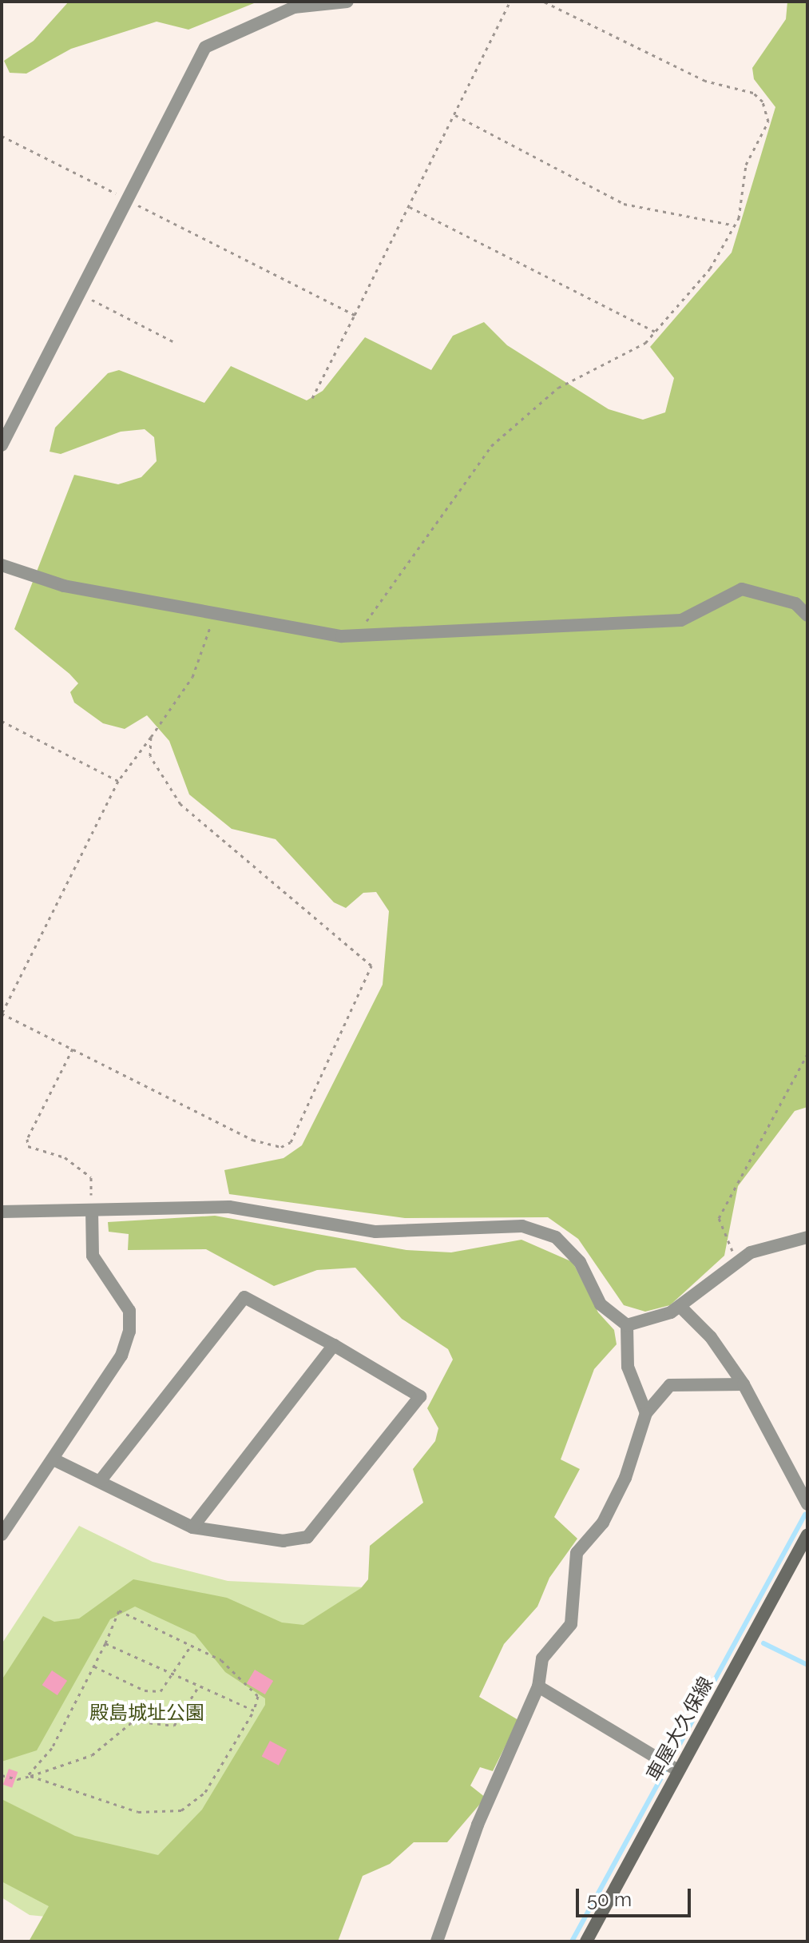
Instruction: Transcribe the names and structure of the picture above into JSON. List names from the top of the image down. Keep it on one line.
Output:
{"streets":{"main road":["車屋大久保線"]},"parks":["殿島城址公園"],"scale_bar":"50 m"}
